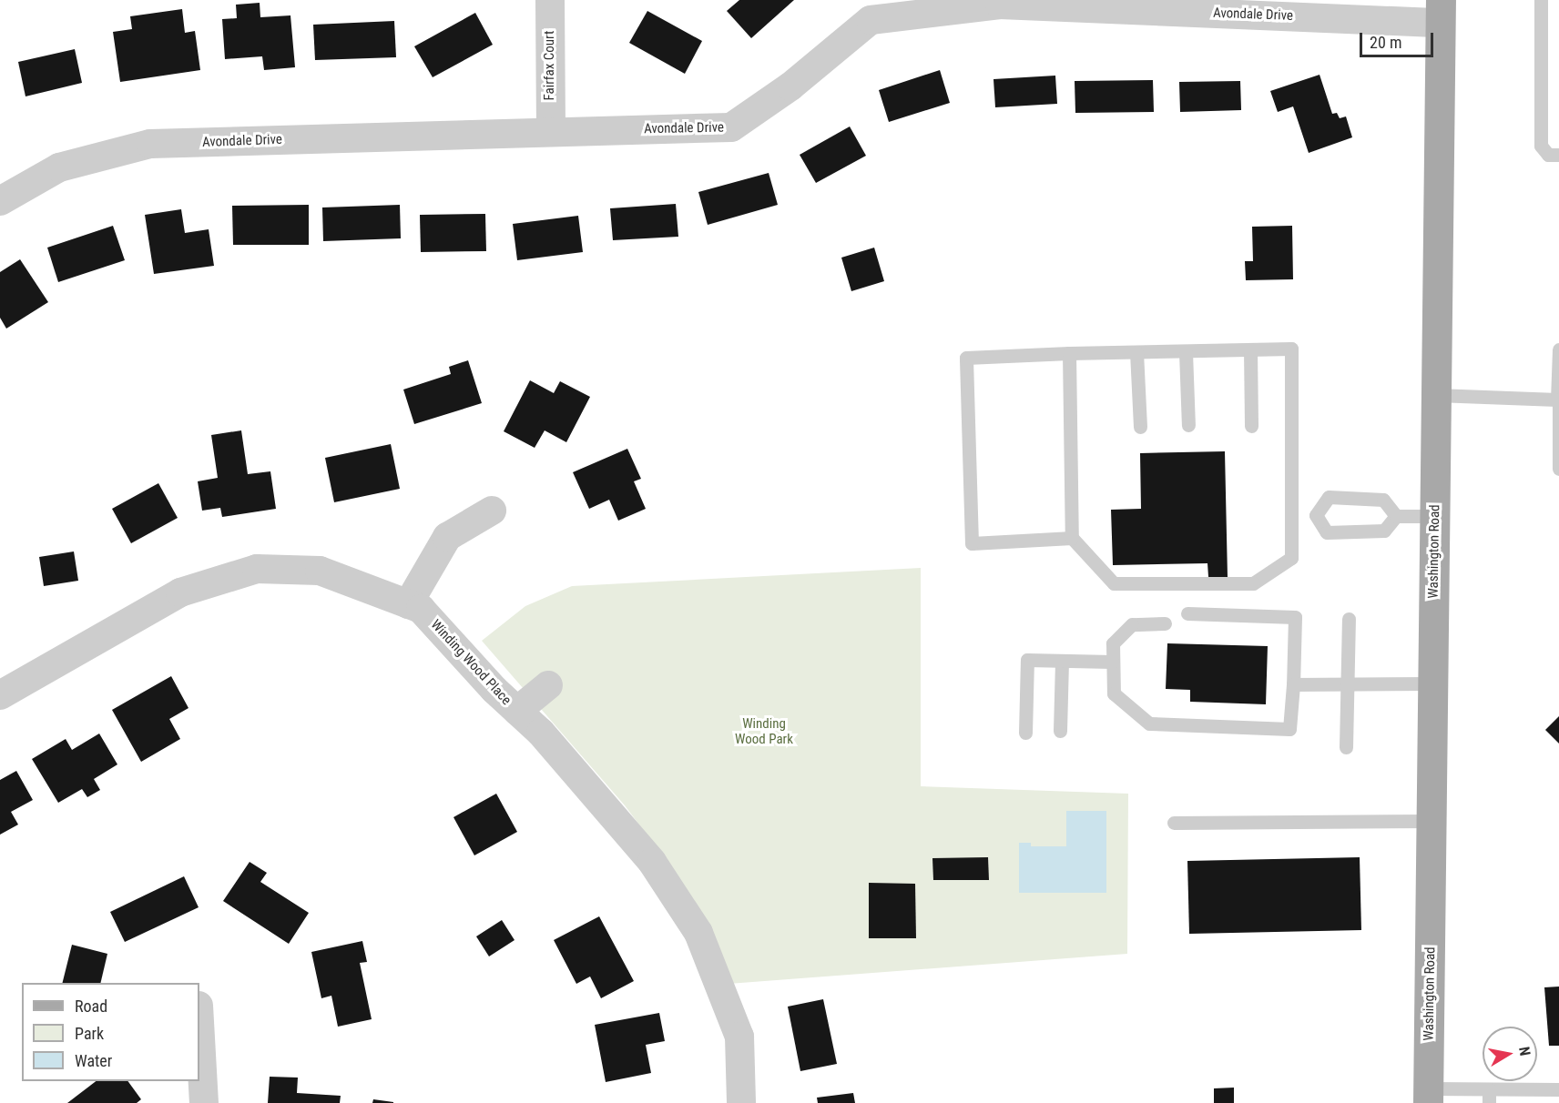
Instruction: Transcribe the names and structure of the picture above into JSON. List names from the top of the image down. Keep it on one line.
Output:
{"streets":{"main road":["Washington Road"],"street":["Avondale Drive","Fairfax Court","Winding Wood Place"]},"crossings":[["Avondale Drive","Fairfax Court"],["Avondale Drive","Washington Road"]],"parks":["Winding Wood Park"],"legend":["Road","Park","Water"],"scale_bar":"20 m","north":"right"}
